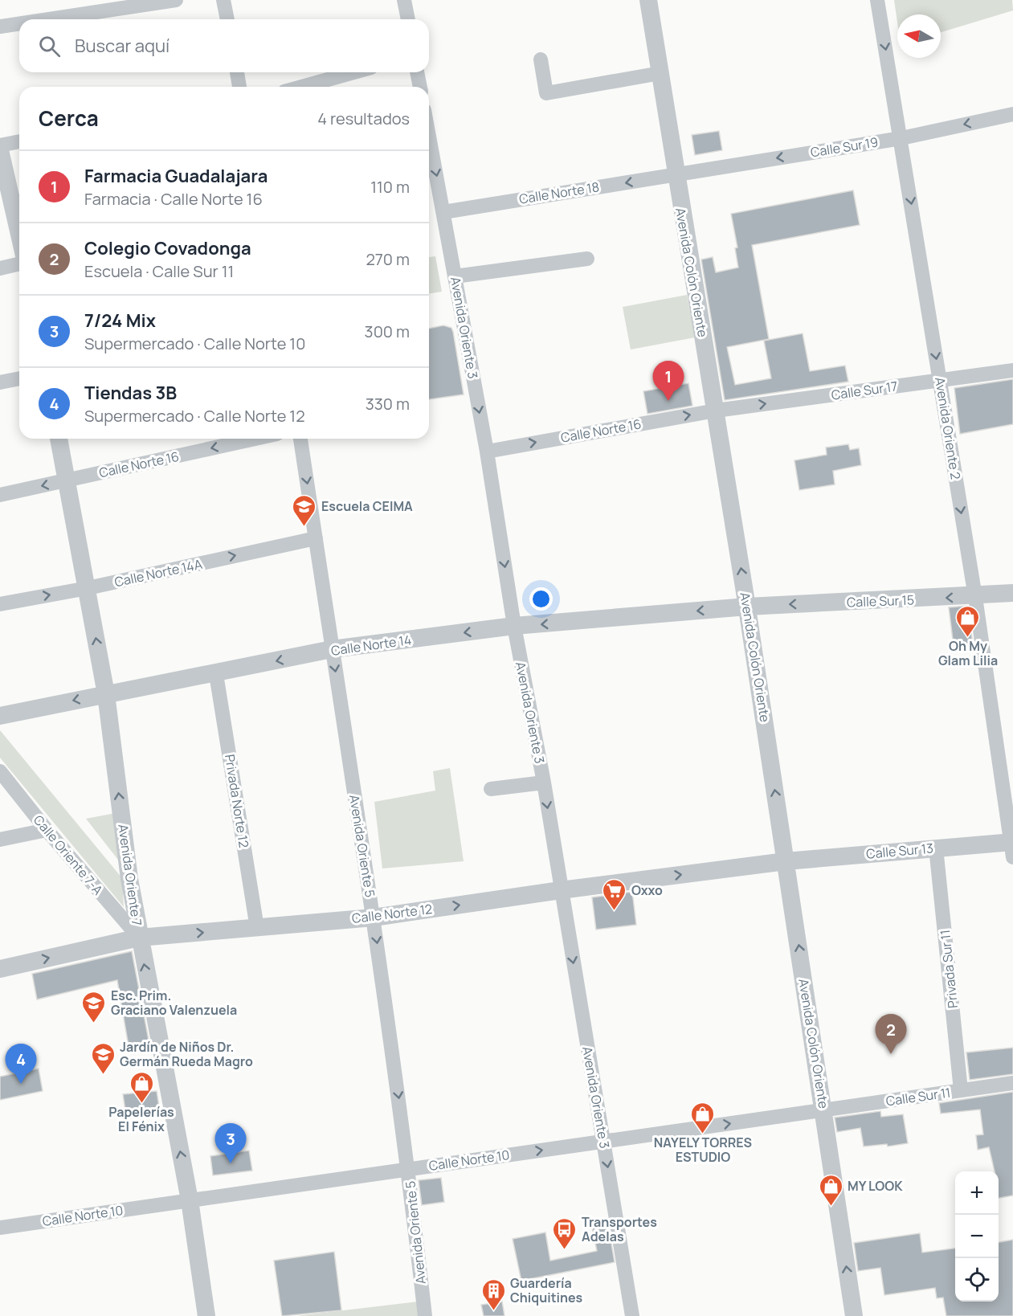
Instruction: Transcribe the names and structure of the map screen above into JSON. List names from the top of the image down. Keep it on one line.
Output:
{"streets":{"street":["Calle Sur 19","Calle Norte 18","Avenida Colón Oriente","Avenida Oriente 3","Calle Sur 17","Avenida Oriente 2","Calle Norte 16","Calle Norte 14A","Calle Sur 15","Calle Norte 14","Privada Norte 12","Avenida Oriente 5","Calle Sur 13","Calle Oriente 7-A","Avenida Oriente 7","Calle Norte 12","Privada Sur 11","Calle Sur 11","Calle Norte 10"]},"crossings":[["Calle Sur 19","Calle Norte 18"],["Calle Sur 19","Avenida Colón Oriente"],["Calle Sur 19","Avenida Oriente 2"],["Calle Norte 18","Avenida Colón Oriente"],["Calle Norte 18","Avenida Oriente 3"],["Avenida Colón Oriente","Calle Sur 17"],["Avenida Colón Oriente","Calle Norte 16"],["Avenida Colón Oriente","Calle Sur 15"],["Avenida Colón Oriente","Calle Norte 14"],["Avenida Colón Oriente","Calle Sur 13"],["Avenida Colón Oriente","Calle Norte 12"],["Avenida Colón Oriente","Calle Sur 11"],["Avenida Colón Oriente","Calle Norte 10"],["Avenida Oriente 3","Calle Norte 16"],["Avenida Oriente 3","Calle Norte 14"],["Avenida Oriente 3","Calle Norte 12"],["Avenida Oriente 3","Calle Norte 10"],["Calle Sur 17","Avenida Oriente 2"],["Calle Sur 17","Calle Norte 16"],["Avenida Oriente 2","Calle Sur 15"],["Avenida Oriente 2","Calle Sur 13"],["Calle Norte 16","Avenida Oriente 7"],["Calle Norte 14A","Avenida Oriente 5"],["Calle Norte 14A","Avenida Oriente 7"],["Calle Sur 15","Calle Norte 14"],["Calle Norte 14","Privada Norte 12"],["Calle Norte 14","Avenida Oriente 5"],["Calle Norte 14","Avenida Oriente 7"],["Privada Norte 12","Calle Norte 12"],["Avenida Oriente 5","Calle Norte 12"],["Avenida Oriente 5","Calle Norte 10"],["Calle Sur 13","Calle Norte 12"],["Calle Sur 13","Privada Sur 11"],["Calle Oriente 7-A","Avenida Oriente 7"],["Calle Oriente 7-A","Calle Norte 12"],["Avenida Oriente 7","Calle Norte 12"],["Avenida Oriente 7","Calle Norte 10"],["Privada Sur 11","Calle Sur 11"],["Calle Sur 11","Calle Norte 10"]],"one_way":["Calle Sur 19","Avenida Colón Oriente","Avenida Oriente 3","Calle Sur 17","Avenida Oriente 2","Calle Norte 14A","Calle Sur 15","Calle Norte 14","Avenida Oriente 5","Avenida Oriente 7","Calle Norte 12","Calle Norte 10"],"places":{"school or university":["Escuela CEIMA","Esc. Prim. Graciano Valenzuela","Jardín de Niños Dr. Germán Rueda Magro"],"shop":["Oh My Glam Lilia","Papelerías El Fénix","NAYELY TORRES ESTUDIO","MY LOOK"],"supermarket":["Oxxo"],"bus stop":["Transportes Adelas"],"building":["Guardería Chiquitines"]},"north":"left","page":{"search":"Buscar aquí","heading":["Cerca","4 resultados"],"list":[{"mark":"1","name":"Farmacia Guadalajara","note":"Farmacia · Calle Norte 16","value":"110 m"},{"mark":"2","name":"Colegio Covadonga","note":"Escuela · Calle Sur 11","value":"270 m"},{"mark":"3","name":"7/24 Mix","note":"Supermercado · Calle Norte 10","value":"300 m"},{"mark":"4","name":"Tiendas 3B","note":"Supermercado · Calle Norte 12","value":"330 m"}],"pins":["1","2","4","3"],"map_buttons":["+","−"]}}
